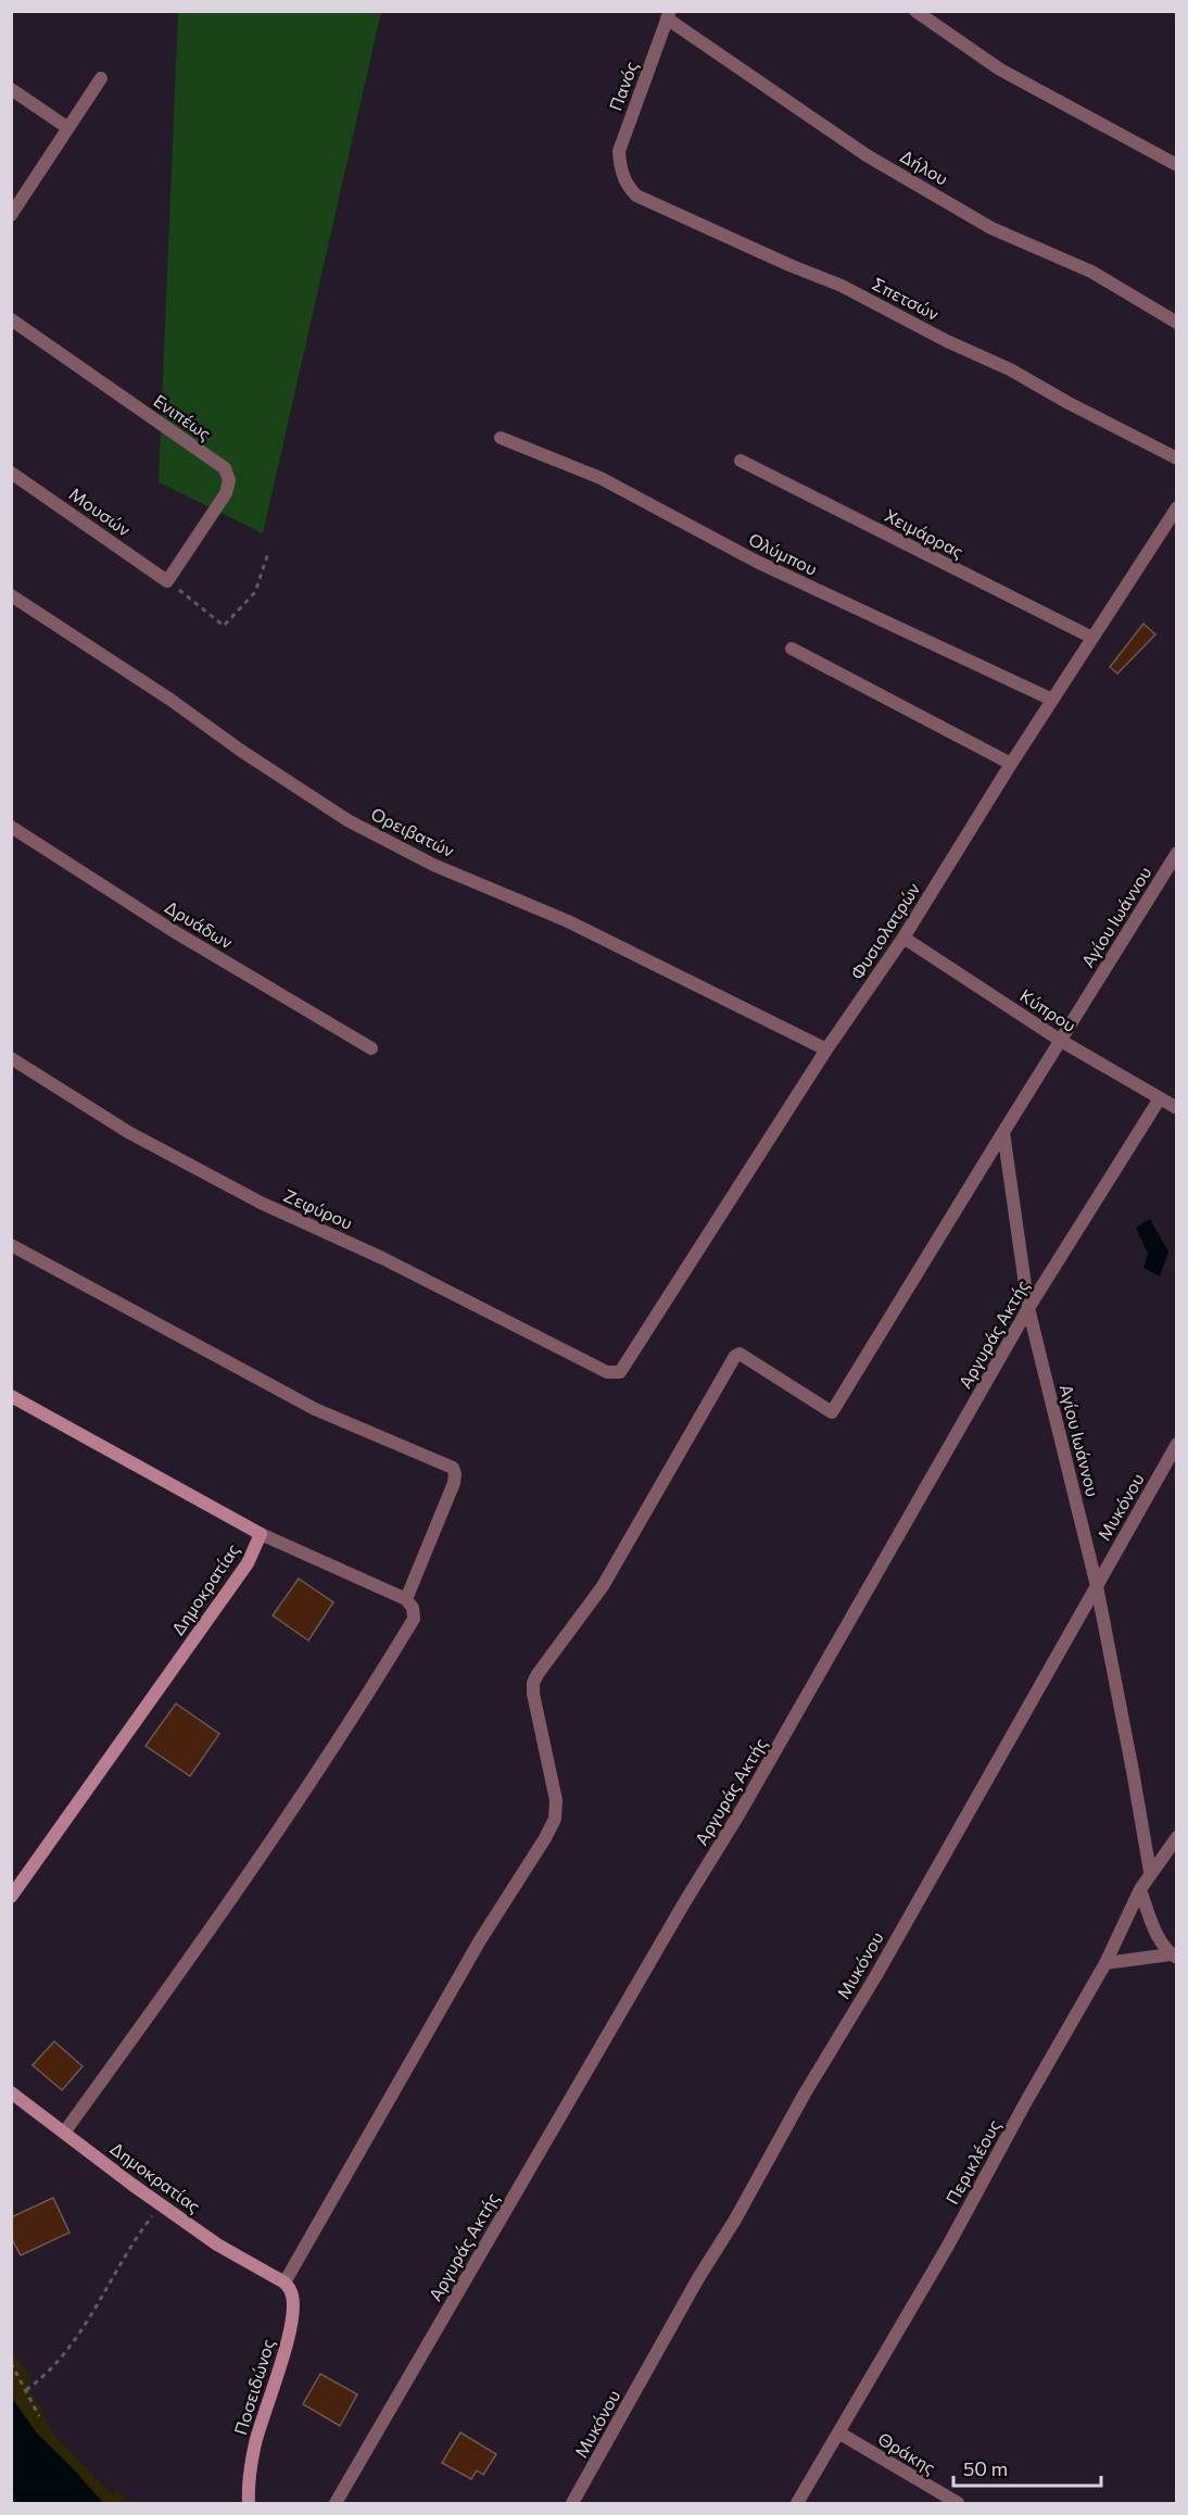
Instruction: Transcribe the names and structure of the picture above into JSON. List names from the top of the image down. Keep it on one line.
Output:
{"streets":{"street":["Πανός","Δήλου","Σπετσών","Ενιπέως","Μουσών","Χειμάρρας","Ολύμπου","Ορειβατών","Αγίου Ιωάννου","Δρυάδων","Φυσιολατρών","Κύπρου","Ζεφύρου","Αργυράς Ακτής","Μυκόνου","Δημοκρατίας","Περικλέους","Ποσειδώνος","Θράκης"]},"crossings":[["Πανός","Δήλου"],["Πανός","Σπετσών"],["Ενιπέως","Μουσών"],["Χειμάρρας","Φυσιολατρών"],["Ολύμπου","Φυσιολατρών"],["Ορειβατών","Φυσιολατρών"],["Αγίου Ιωάννου","Κύπρου"],["Αγίου Ιωάννου","Αργυράς Ακτής"],["Αγίου Ιωάννου","Μυκόνου"],["Αγίου Ιωάννου","Δημοκρατίας"],["Αγίου Ιωάννου","Περικλέους"],["Αγίου Ιωάννου","Ποσειδώνος"],["Φυσιολατρών","Κύπρου"],["Φυσιολατρών","Ζεφύρου"],["Κύπρου","Αργυράς Ακτής"],["Δημοκρατίας","Ποσειδώνος"],["Περικλέους","Θράκης"]],"scale_bar":"50 m"}
